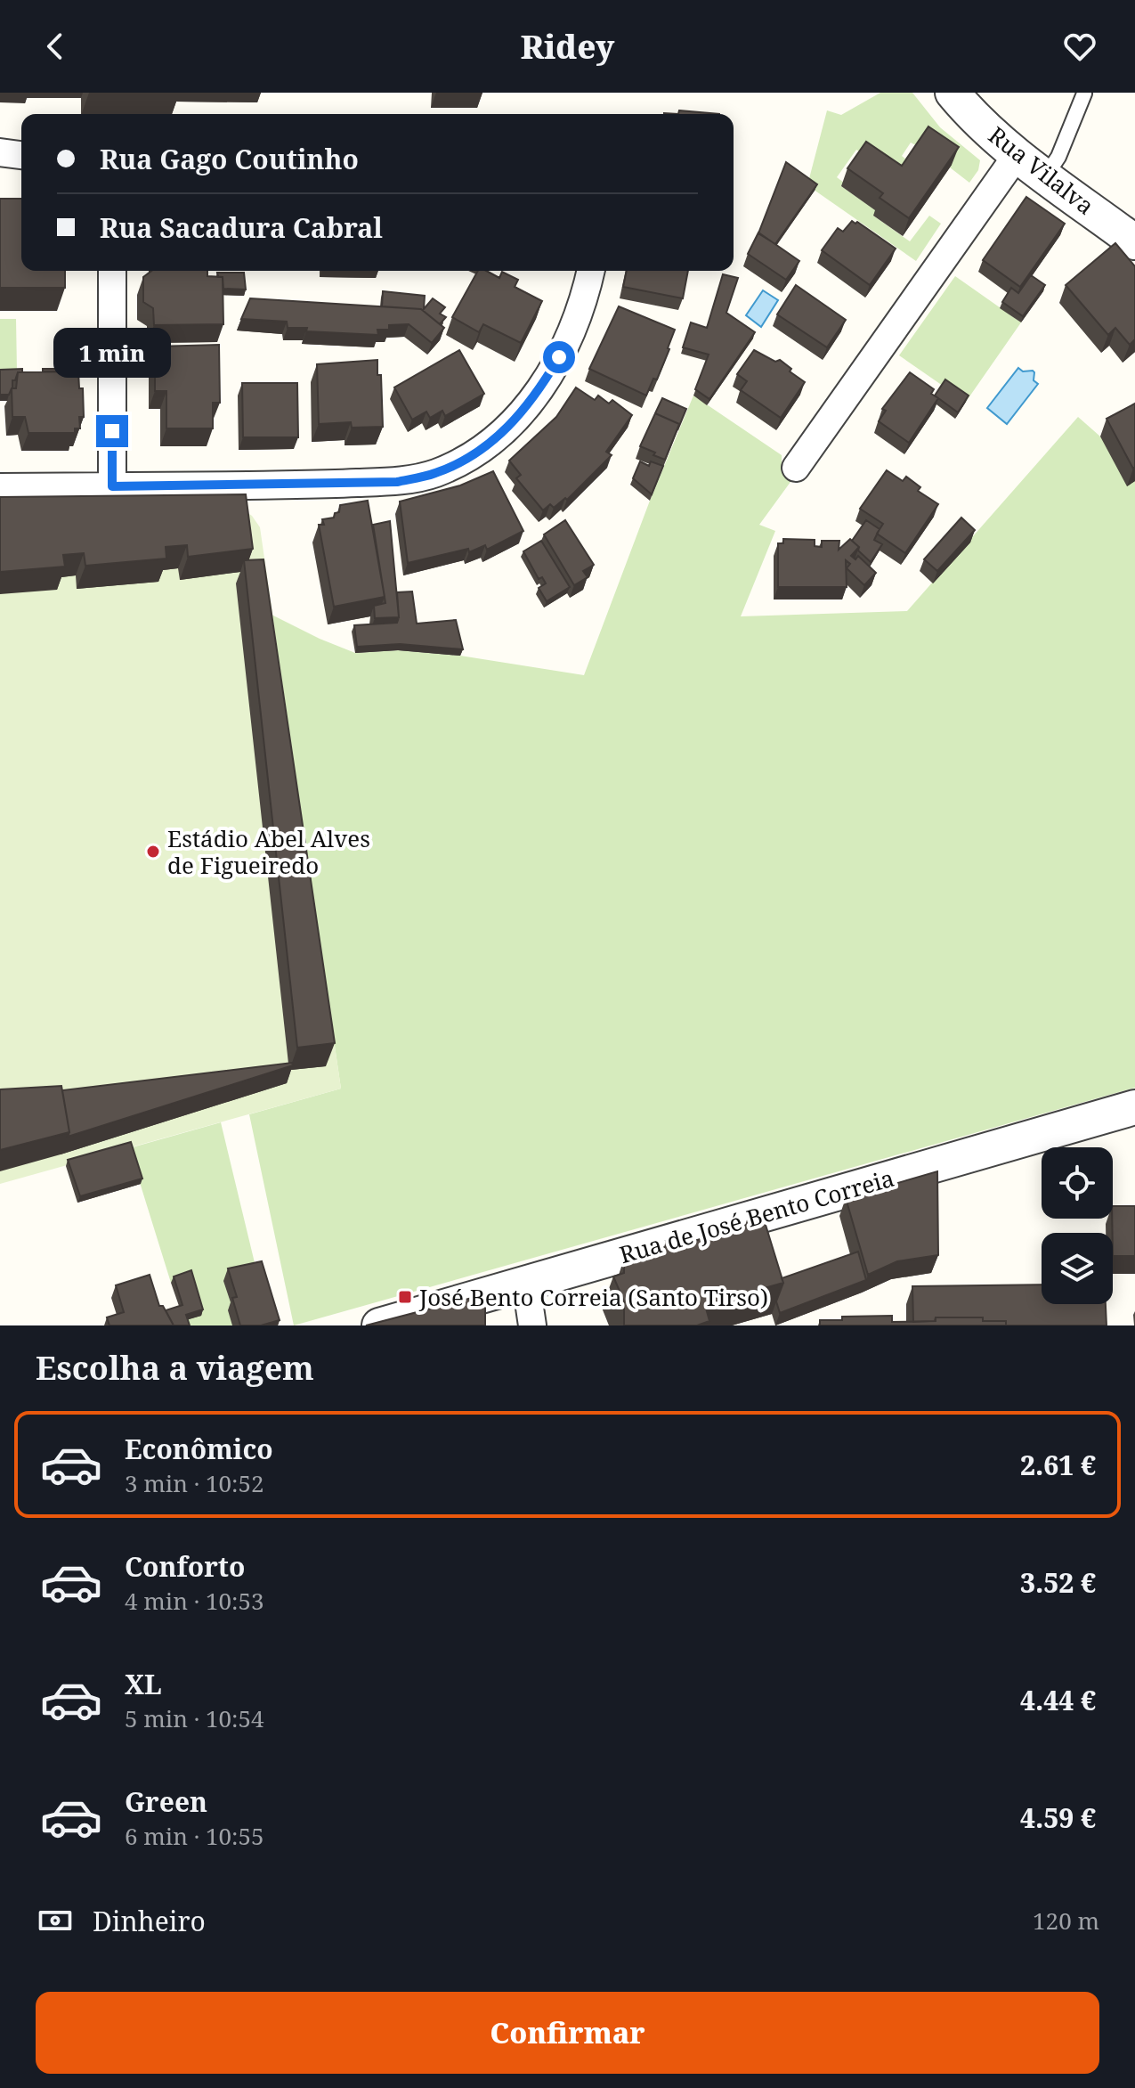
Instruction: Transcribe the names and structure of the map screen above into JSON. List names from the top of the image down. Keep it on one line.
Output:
{"streets":{"street":["Rua Vilalva","Rua de José Bento Correia"]},"places":{"other":["Estádio Abel Alves de Figueiredo"],"transit":["José Bento Correia (Santo Tirso)"]},"page":{"header":"Ridey","banner":["Rua Gago Coutinho","Rua Sacadura Cabral"],"bubble":"1 min","heading":"Escolha a viagem","list":[{"name":"Econômico","note":"3 min · 10:52","value":"2.61 €"},{"name":"Conforto","note":"4 min · 10:53","value":"3.52 €"},{"name":"XL","note":"5 min · 10:54","value":"4.44 €"},{"name":"Green","note":"6 min · 10:55","value":"4.59 €"}],"pay":["Dinheiro","120 m"],"buttons":"Confirmar"}}
